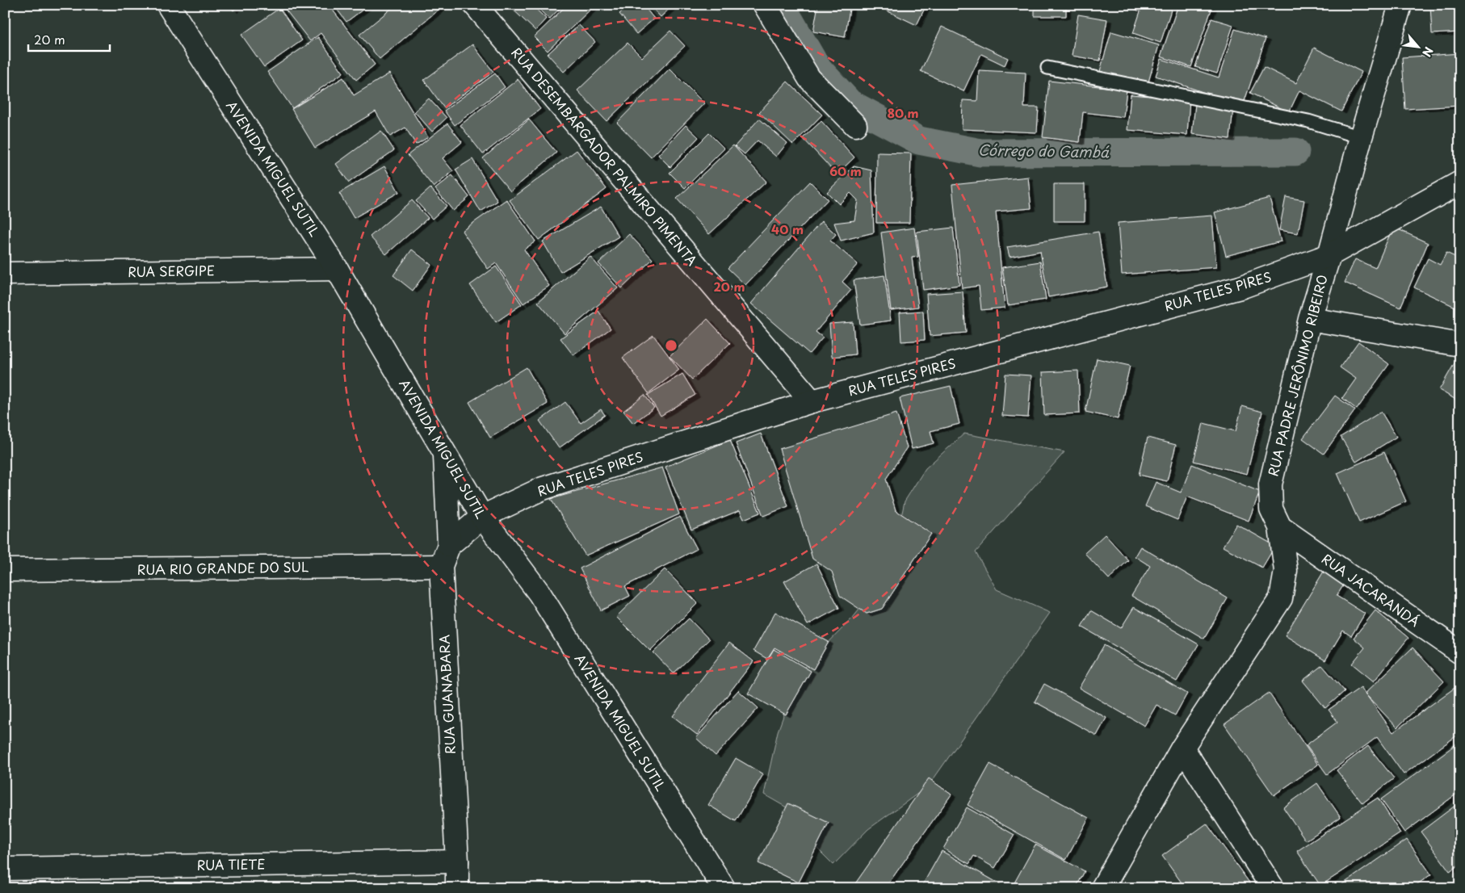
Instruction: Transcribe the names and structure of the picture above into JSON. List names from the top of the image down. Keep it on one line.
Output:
{"streets":{"street":["RUA DESEMBARGADOR PALMIRO PIMENTA","AVENIDA MIGUEL SUTIL","RUA SERGIPE","RUA TELES PIRES","RUA PADRE JERÔNIMO RIBEIRO","RUA RIO GRANDE DO SUL","RUA JACARANDÁ","RUA GUANABARA","RUA TIETE"]},"crossings":[["RUA DESEMBARGADOR PALMIRO PIMENTA","RUA TELES PIRES"],["AVENIDA MIGUEL SUTIL","RUA SERGIPE"],["AVENIDA MIGUEL SUTIL","RUA TELES PIRES"],["AVENIDA MIGUEL SUTIL","RUA GUANABARA"],["RUA TELES PIRES","RUA PADRE JERÔNIMO RIBEIRO"],["RUA TELES PIRES","RUA GUANABARA"],["RUA PADRE JERÔNIMO RIBEIRO","RUA JACARANDÁ"],["RUA RIO GRANDE DO SUL","RUA GUANABARA"],["RUA GUANABARA","RUA TIETE"]],"water":["Córrego do Gambá"],"scale_bar":"20 m","north":"bottom right","rings":["80 m","60 m","40 m","20 m"]}
